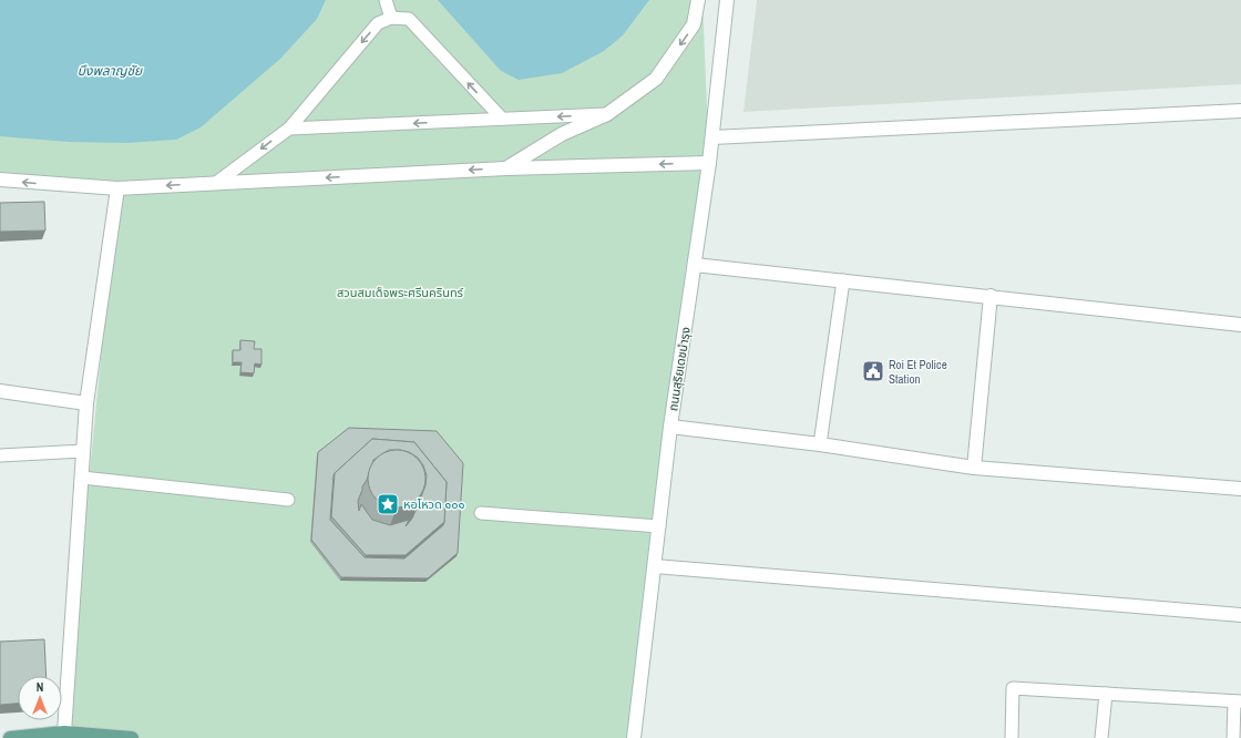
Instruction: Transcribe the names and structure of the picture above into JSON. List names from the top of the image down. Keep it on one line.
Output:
{"streets":{"street":["ถนนสุริยเดชบำรุง"]},"water":["บึงพลาญชัย"],"parks":["สวนสมเด็จพระศรีนครินทร์"],"places":{"public building":["Roi Et Police Station"],"place":["หอโหวด ๑๐๑"]},"north":"top"}
